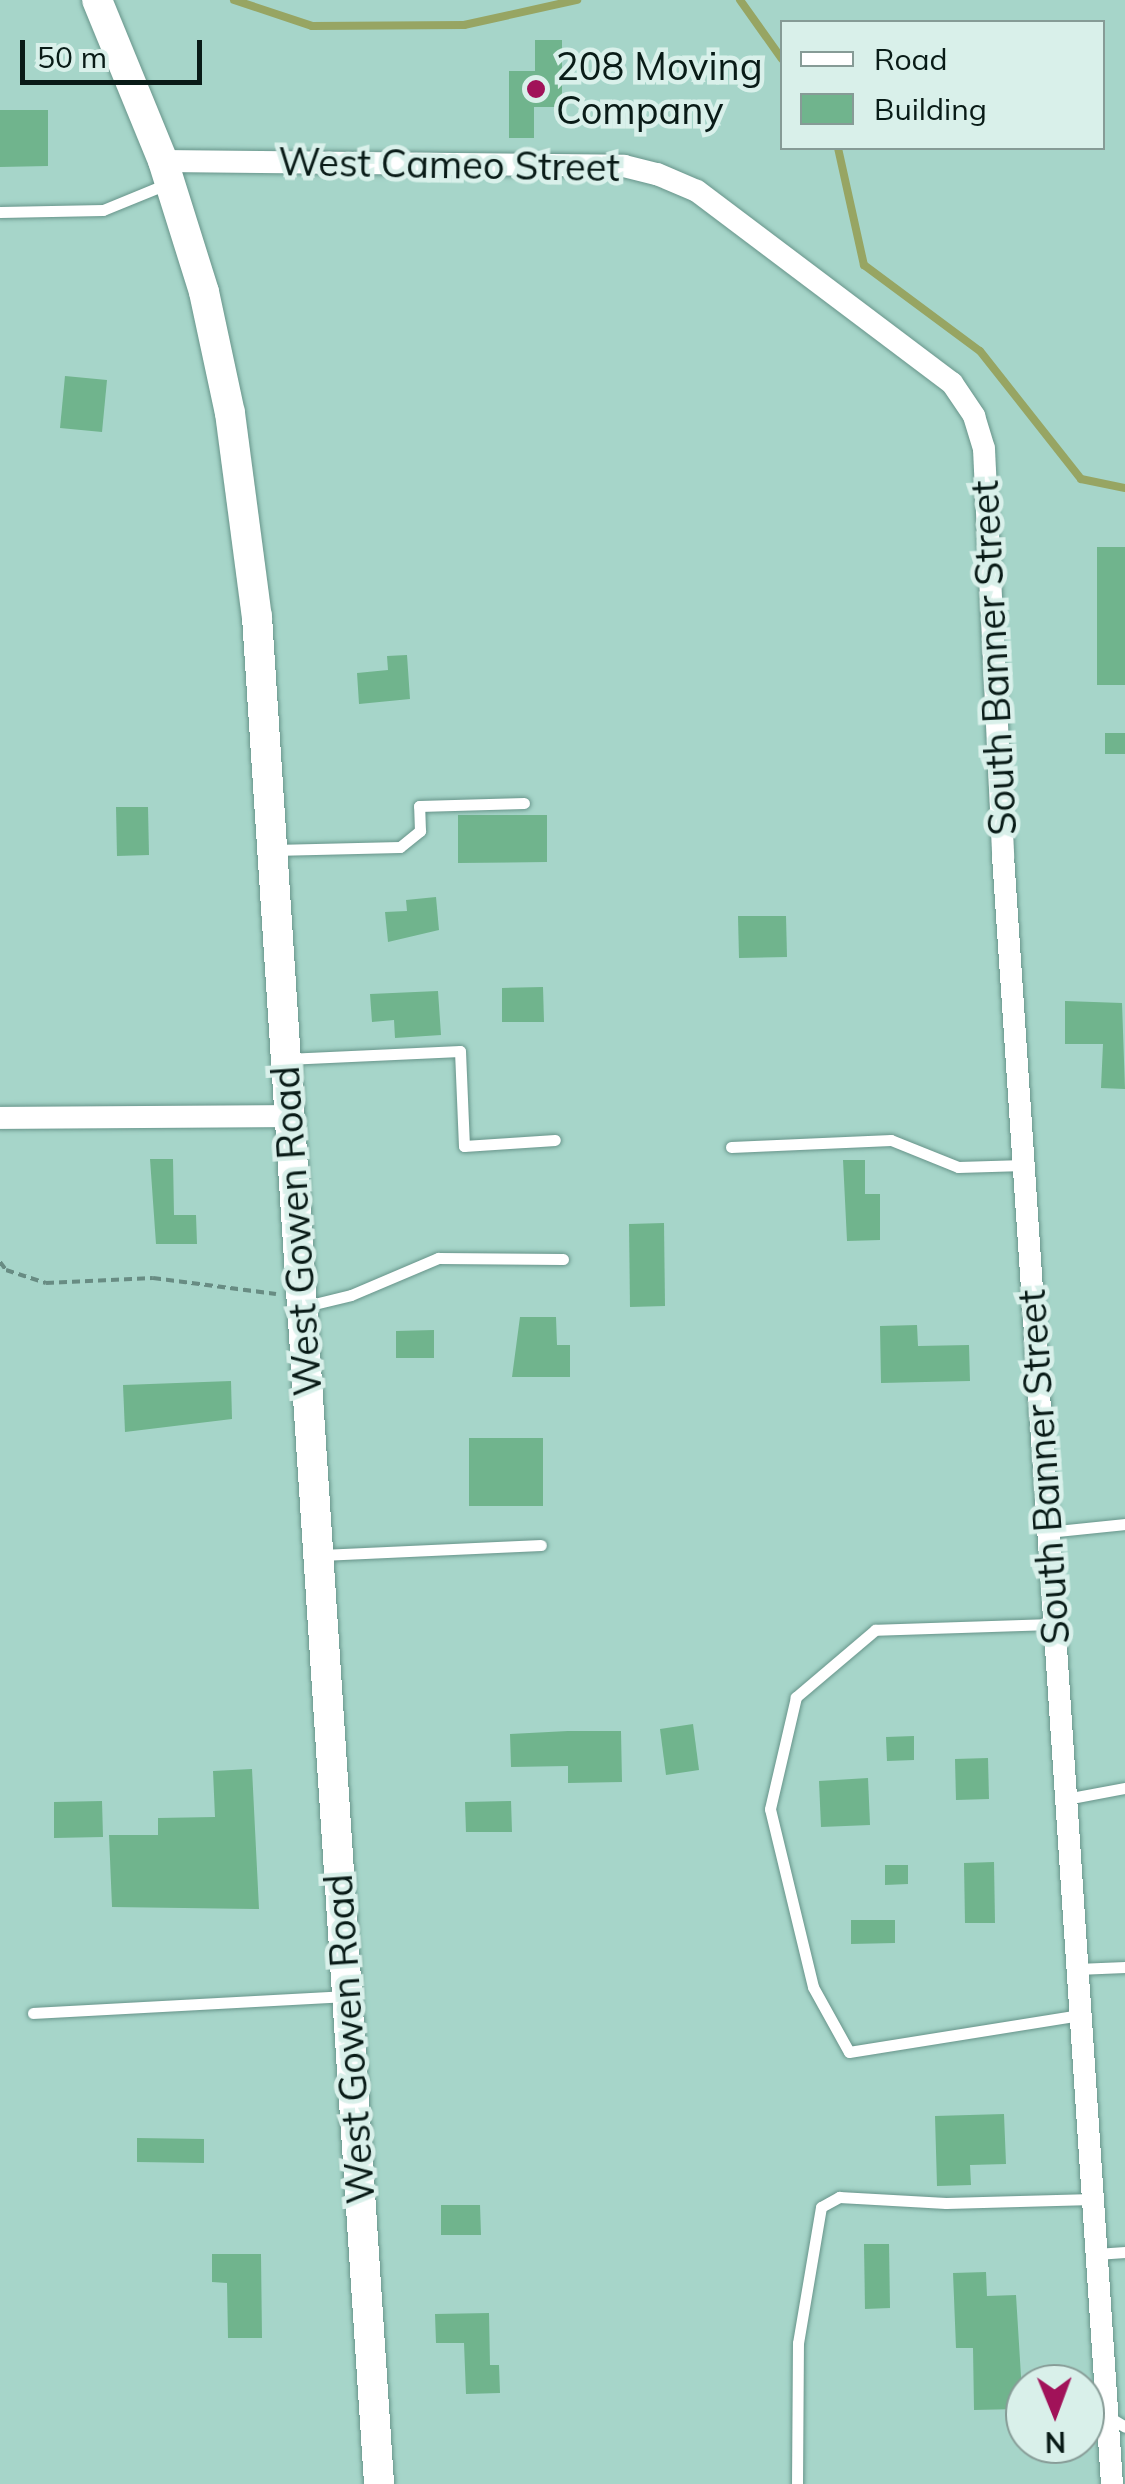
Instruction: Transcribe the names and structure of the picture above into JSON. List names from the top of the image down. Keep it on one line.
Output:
{"streets":{"street":["West Cameo Street","South Banner Street","West Gowen Road"]},"crossings":[["West Cameo Street","South Banner Street"],["West Cameo Street","West Gowen Road"]],"places":["208 Moving Company"],"legend":["Road","Building"],"scale_bar":"50 m","north":"bottom"}
